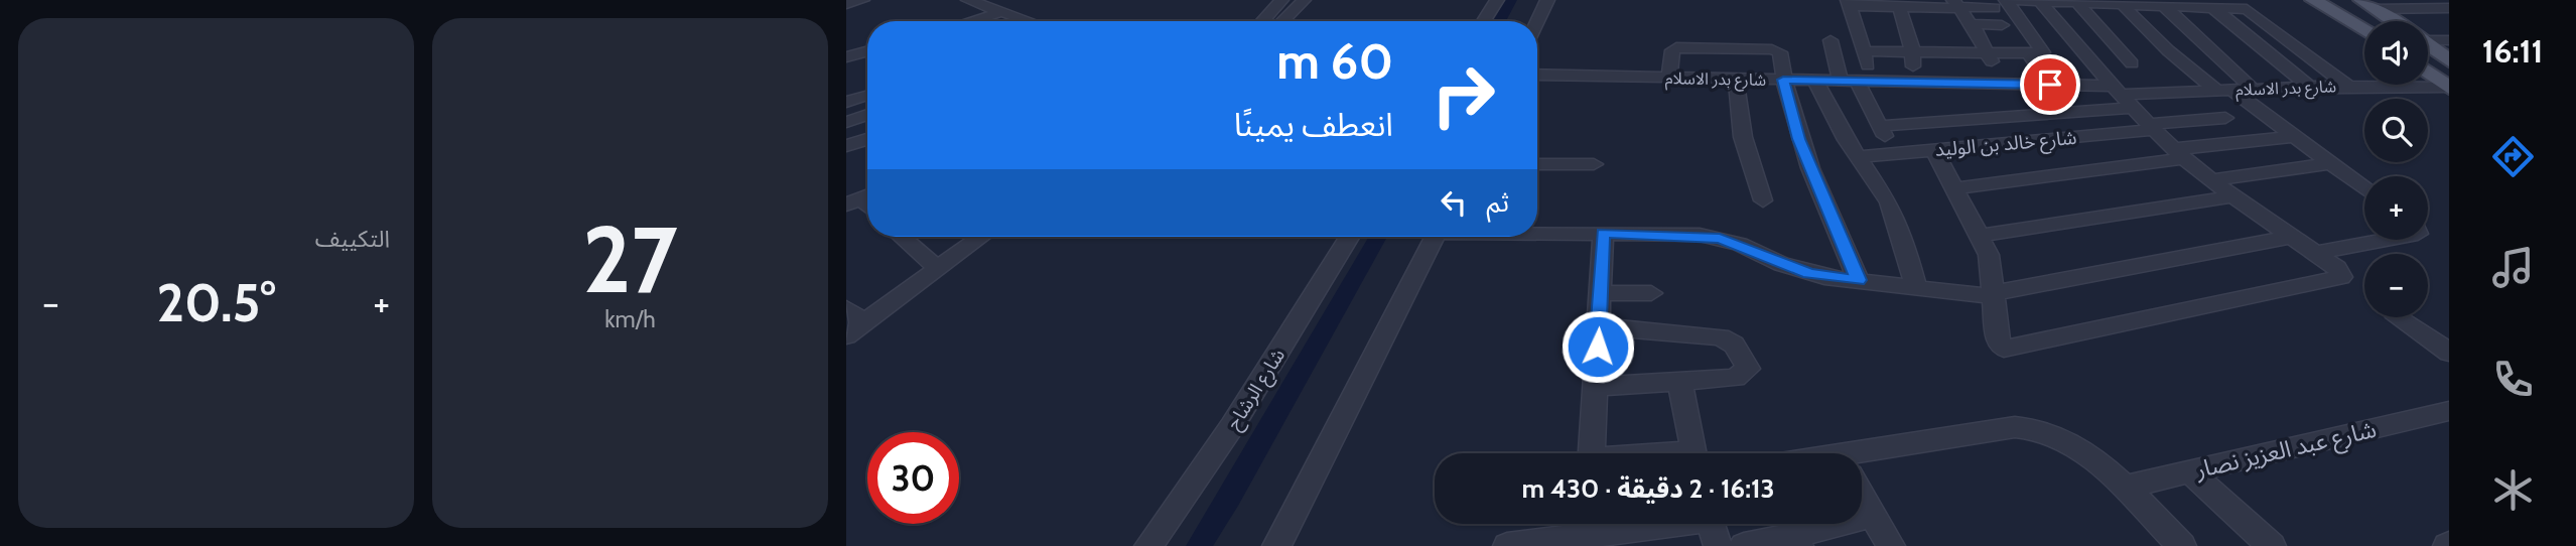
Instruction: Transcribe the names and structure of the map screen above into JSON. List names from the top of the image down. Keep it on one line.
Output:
{"streets":{"street":["شارع بدر الاسلام","شارع خالد بن الوليد","شارع الرشاح","شارع عبد العزيز نصار"]},"page":{"tabs":"16:11","tile":[["27","km/h"],"التكييف"],"map_buttons":["+","−"],"turn":["60 m","انعطف يمينًا"],"then":"ثم","heat":["−","20.5°","+"],"limit":"30","trip":"16:13 · 2 دقيقة · 430 m"}}
